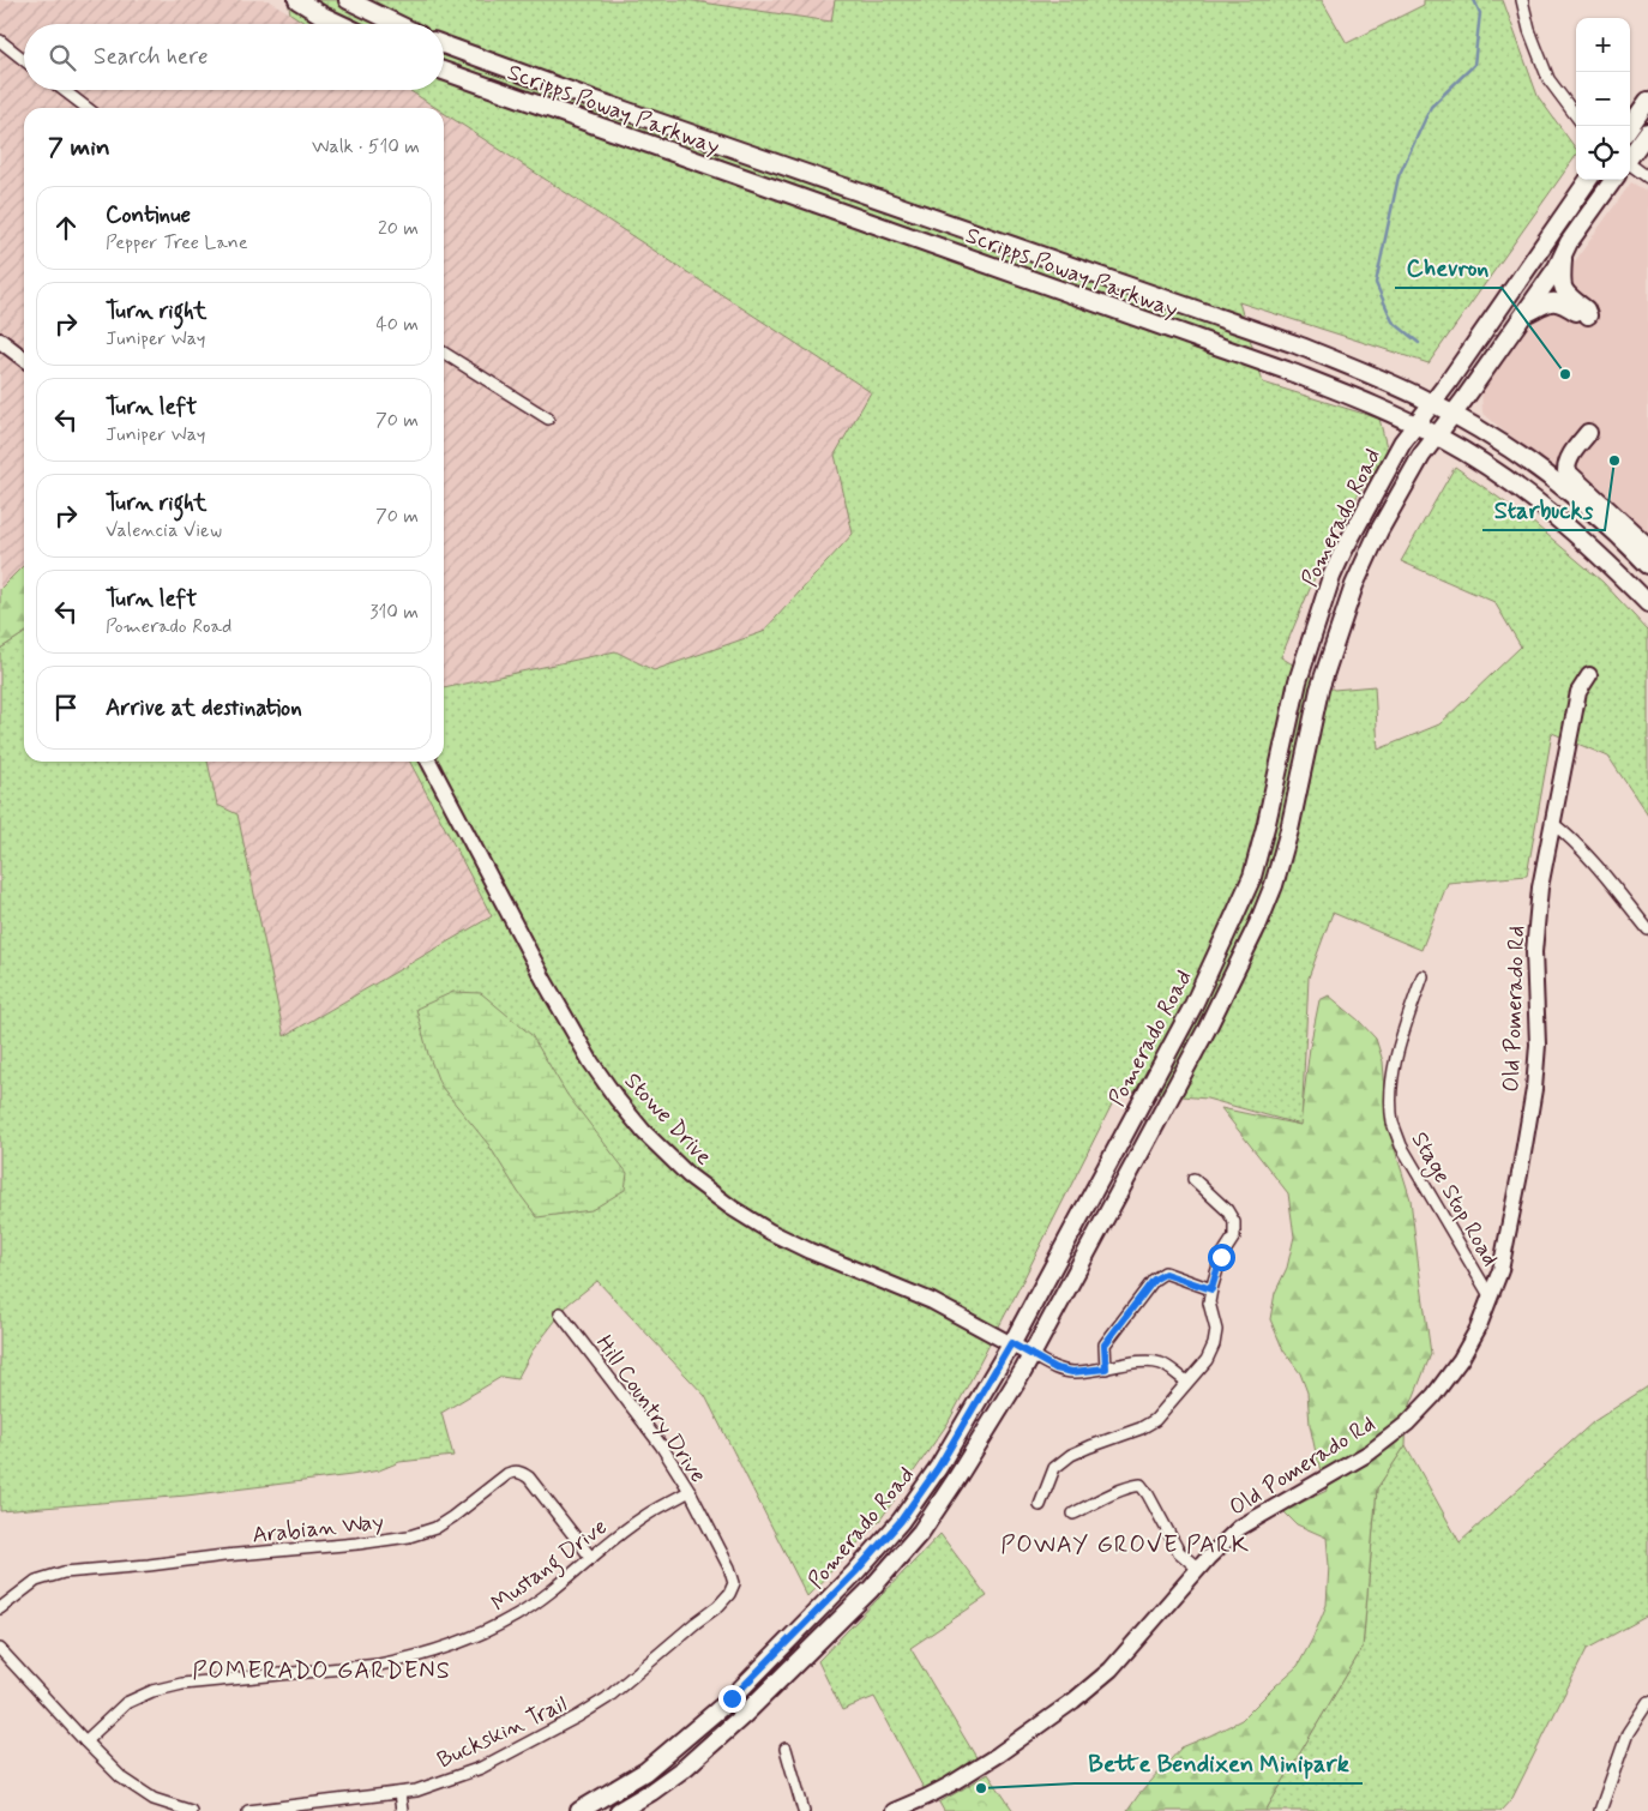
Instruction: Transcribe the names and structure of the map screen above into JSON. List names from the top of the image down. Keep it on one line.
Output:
{"streets":{"main road":["Scripps Poway Parkway","Pomerado Road"],"street":["Old Pomerado Rd","Stowe Drive","Stage Stop Road","Hill Country Drive","Arabian Way","Mustang Drive","Buckskin Trail"]},"crossings":[["Scripps Poway Parkway","Pomerado Road"],["Pomerado Road","Stowe Drive"],["Old Pomerado Rd","Stage Stop Road"],["Hill Country Drive","Mustang Drive"],["Hill Country Drive","Buckskin Trail"],["Arabian Way","Mustang Drive"]],"districts":["POWAY GROVE PARK","POMERADO GARDENS"],"places":["Chevron","Starbucks","Bette Bendixen Minipark"],"page":{"map_buttons":["+","−"],"search":"Search here","heading":["7 min","Walk · 510 m"],"list":[["Continue","Pepper Tree Lane","20 m"],["Turn right","Juniper Way","40 m"],["Turn left","Juniper Way","70 m"],["Turn right","Valencia View","70 m"],["Turn left","Pomerado Road","310 m"],"Arrive at destination"]}}
